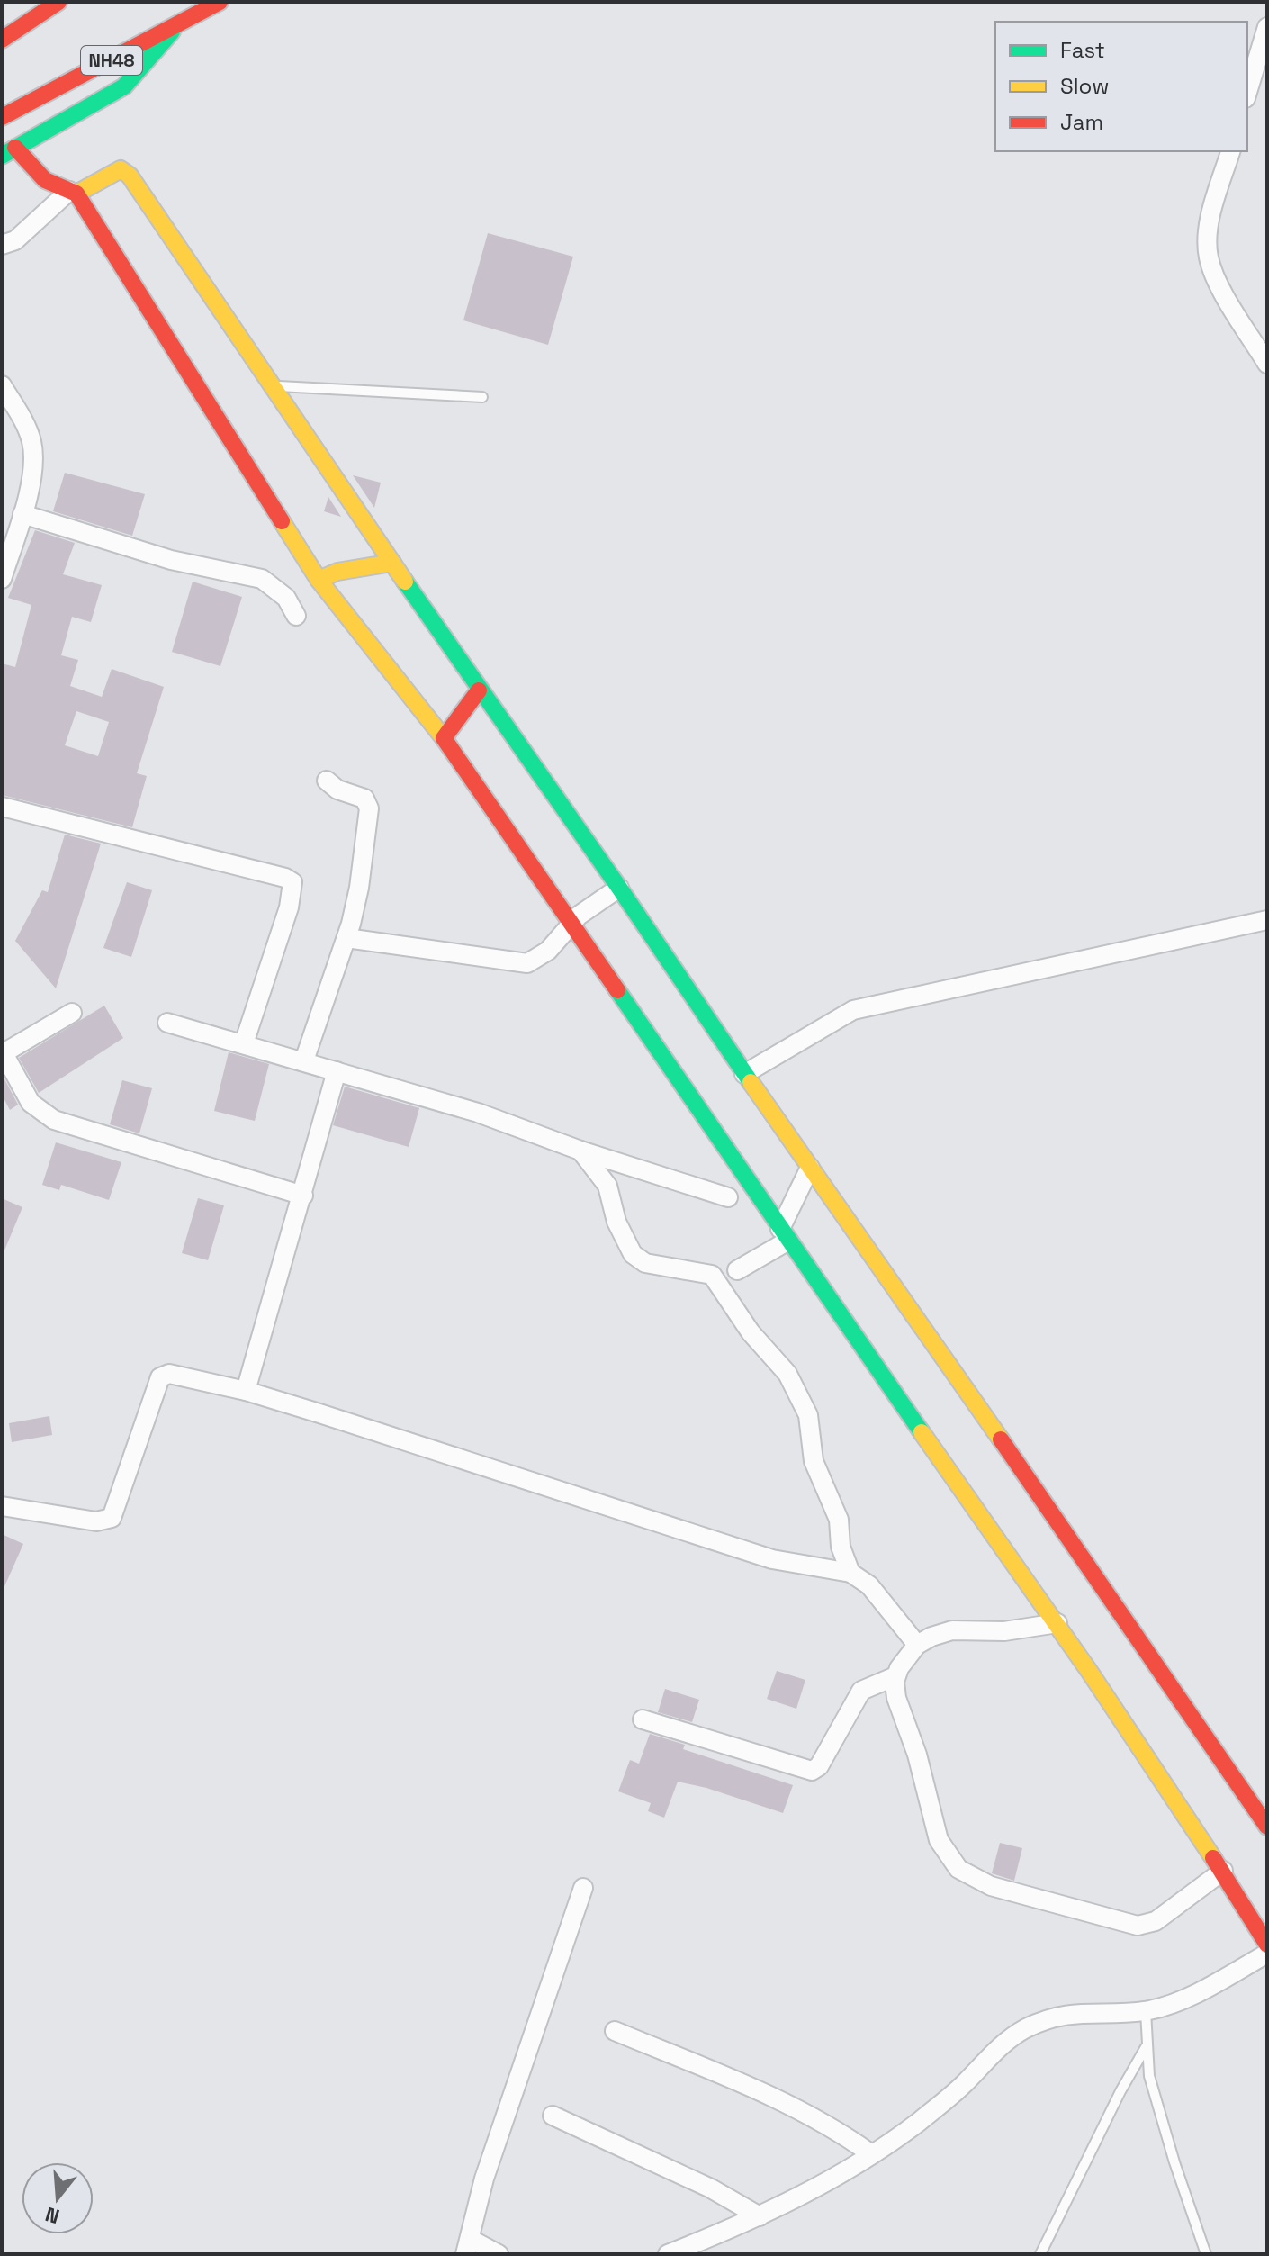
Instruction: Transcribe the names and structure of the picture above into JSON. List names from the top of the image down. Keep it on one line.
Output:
{"streets":{"main road":["NH48"]},"legend":["Fast","Slow","Jam"],"north":"bottom"}
